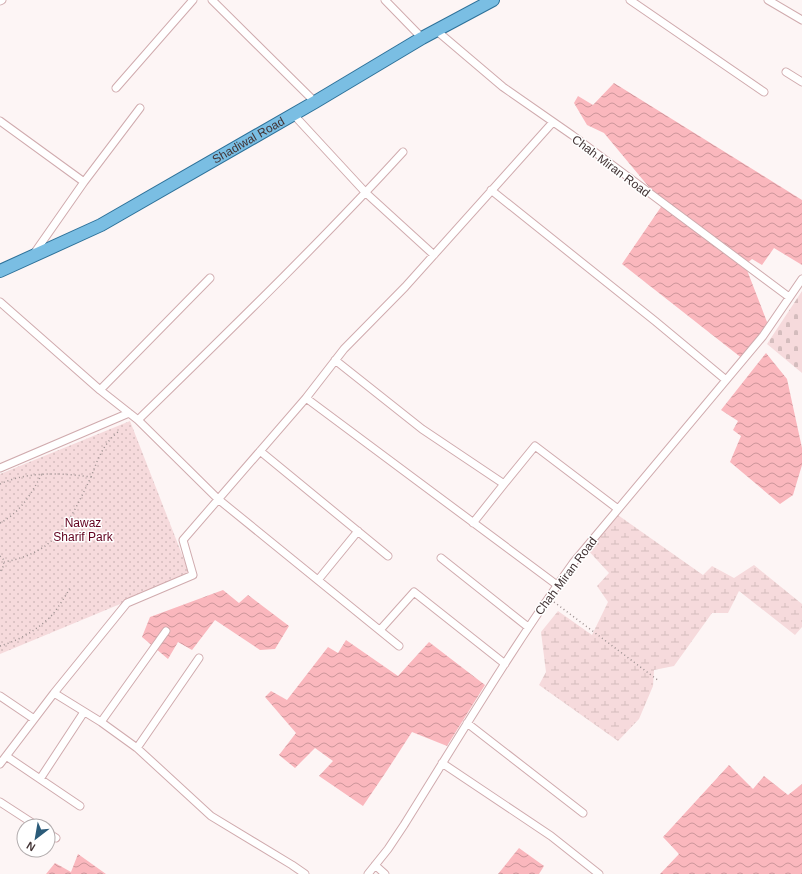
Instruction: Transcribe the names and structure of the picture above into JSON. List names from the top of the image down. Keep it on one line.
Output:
{"streets":{"main road":["Shadiwal Road"],"street":["Chah Miran Road"]},"crossings":[["Shadiwal Road","Chah Miran Road"]],"parks":["Nawaz Sharif Park"],"north":"bottom left"}
